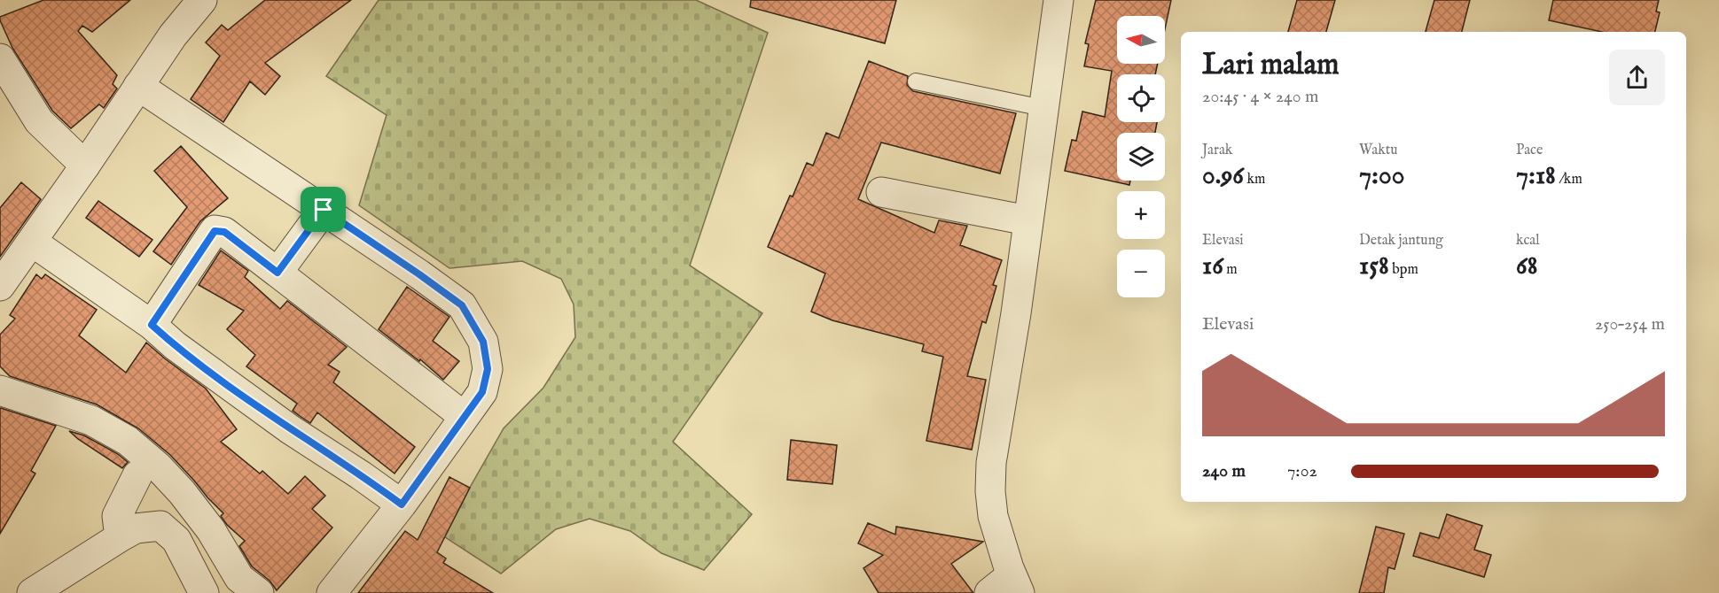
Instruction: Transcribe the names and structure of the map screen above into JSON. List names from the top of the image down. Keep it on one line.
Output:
{"north":"left","page":{"map_buttons":["+","−"],"heading":["Lari malam","20:45 · 4 × 240 m"],"stats":[["Jarak","0.96 km"],["Waktu","7:00"],["Pace","7:18 /km"],["Elevasi","16 m"],["Detak jantung","158 bpm"],["kcal","68"]],"chart":["Elevasi","250–254 m"],"list":[{"name":"240 m","note":"7:02"}]}}
